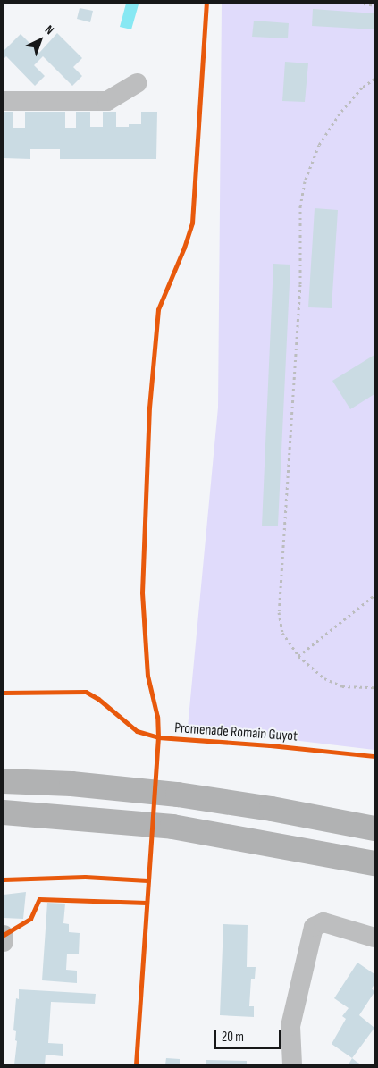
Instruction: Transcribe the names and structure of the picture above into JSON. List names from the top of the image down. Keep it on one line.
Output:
{"streets":{"cycle path":["Promenade Romain Guyot"]},"scale_bar":"20 m","north":"top right"}
